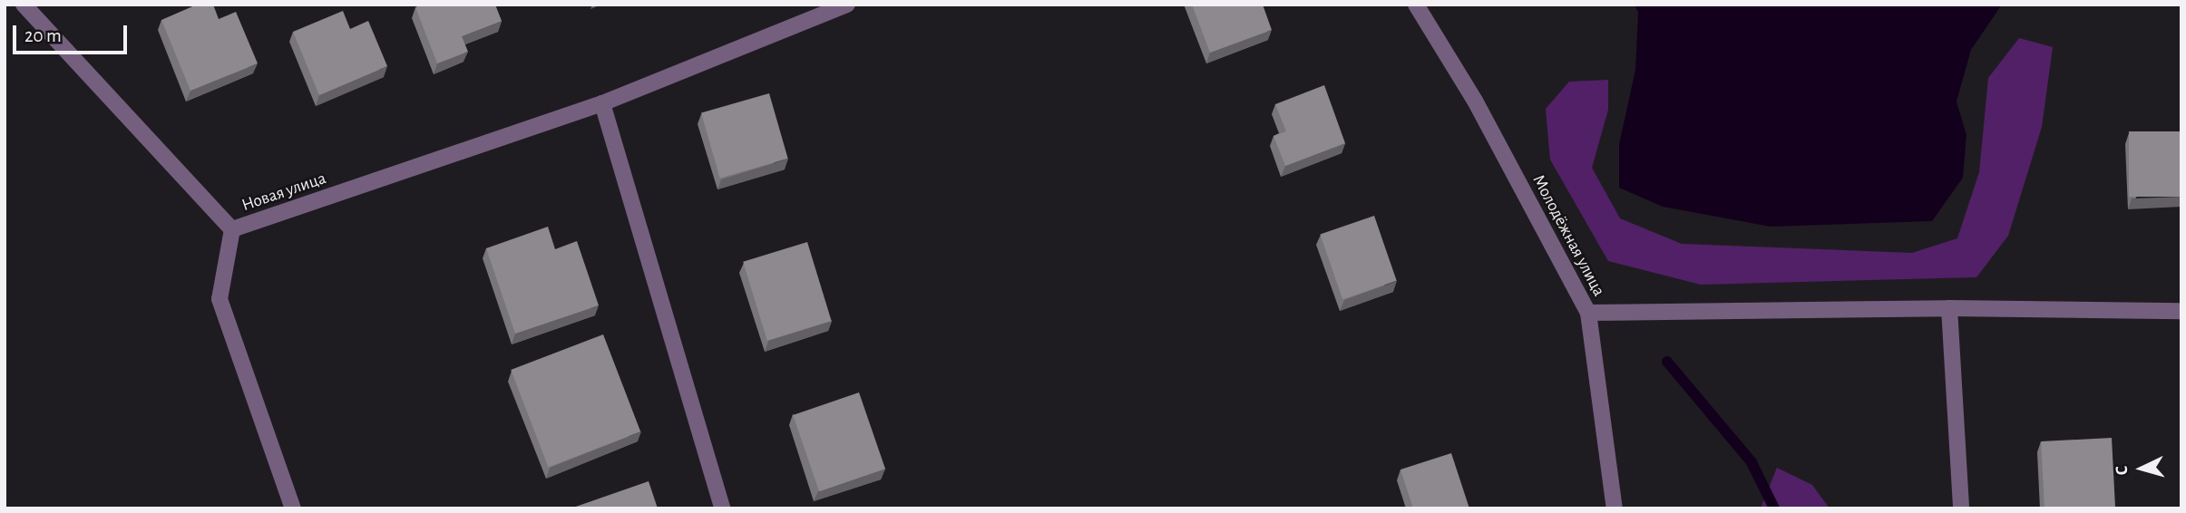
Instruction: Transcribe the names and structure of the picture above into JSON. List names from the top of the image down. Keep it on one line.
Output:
{"streets":{"street":["Новая улица","Молодёжная улица"]},"scale_bar":"20 m","north":"left"}
